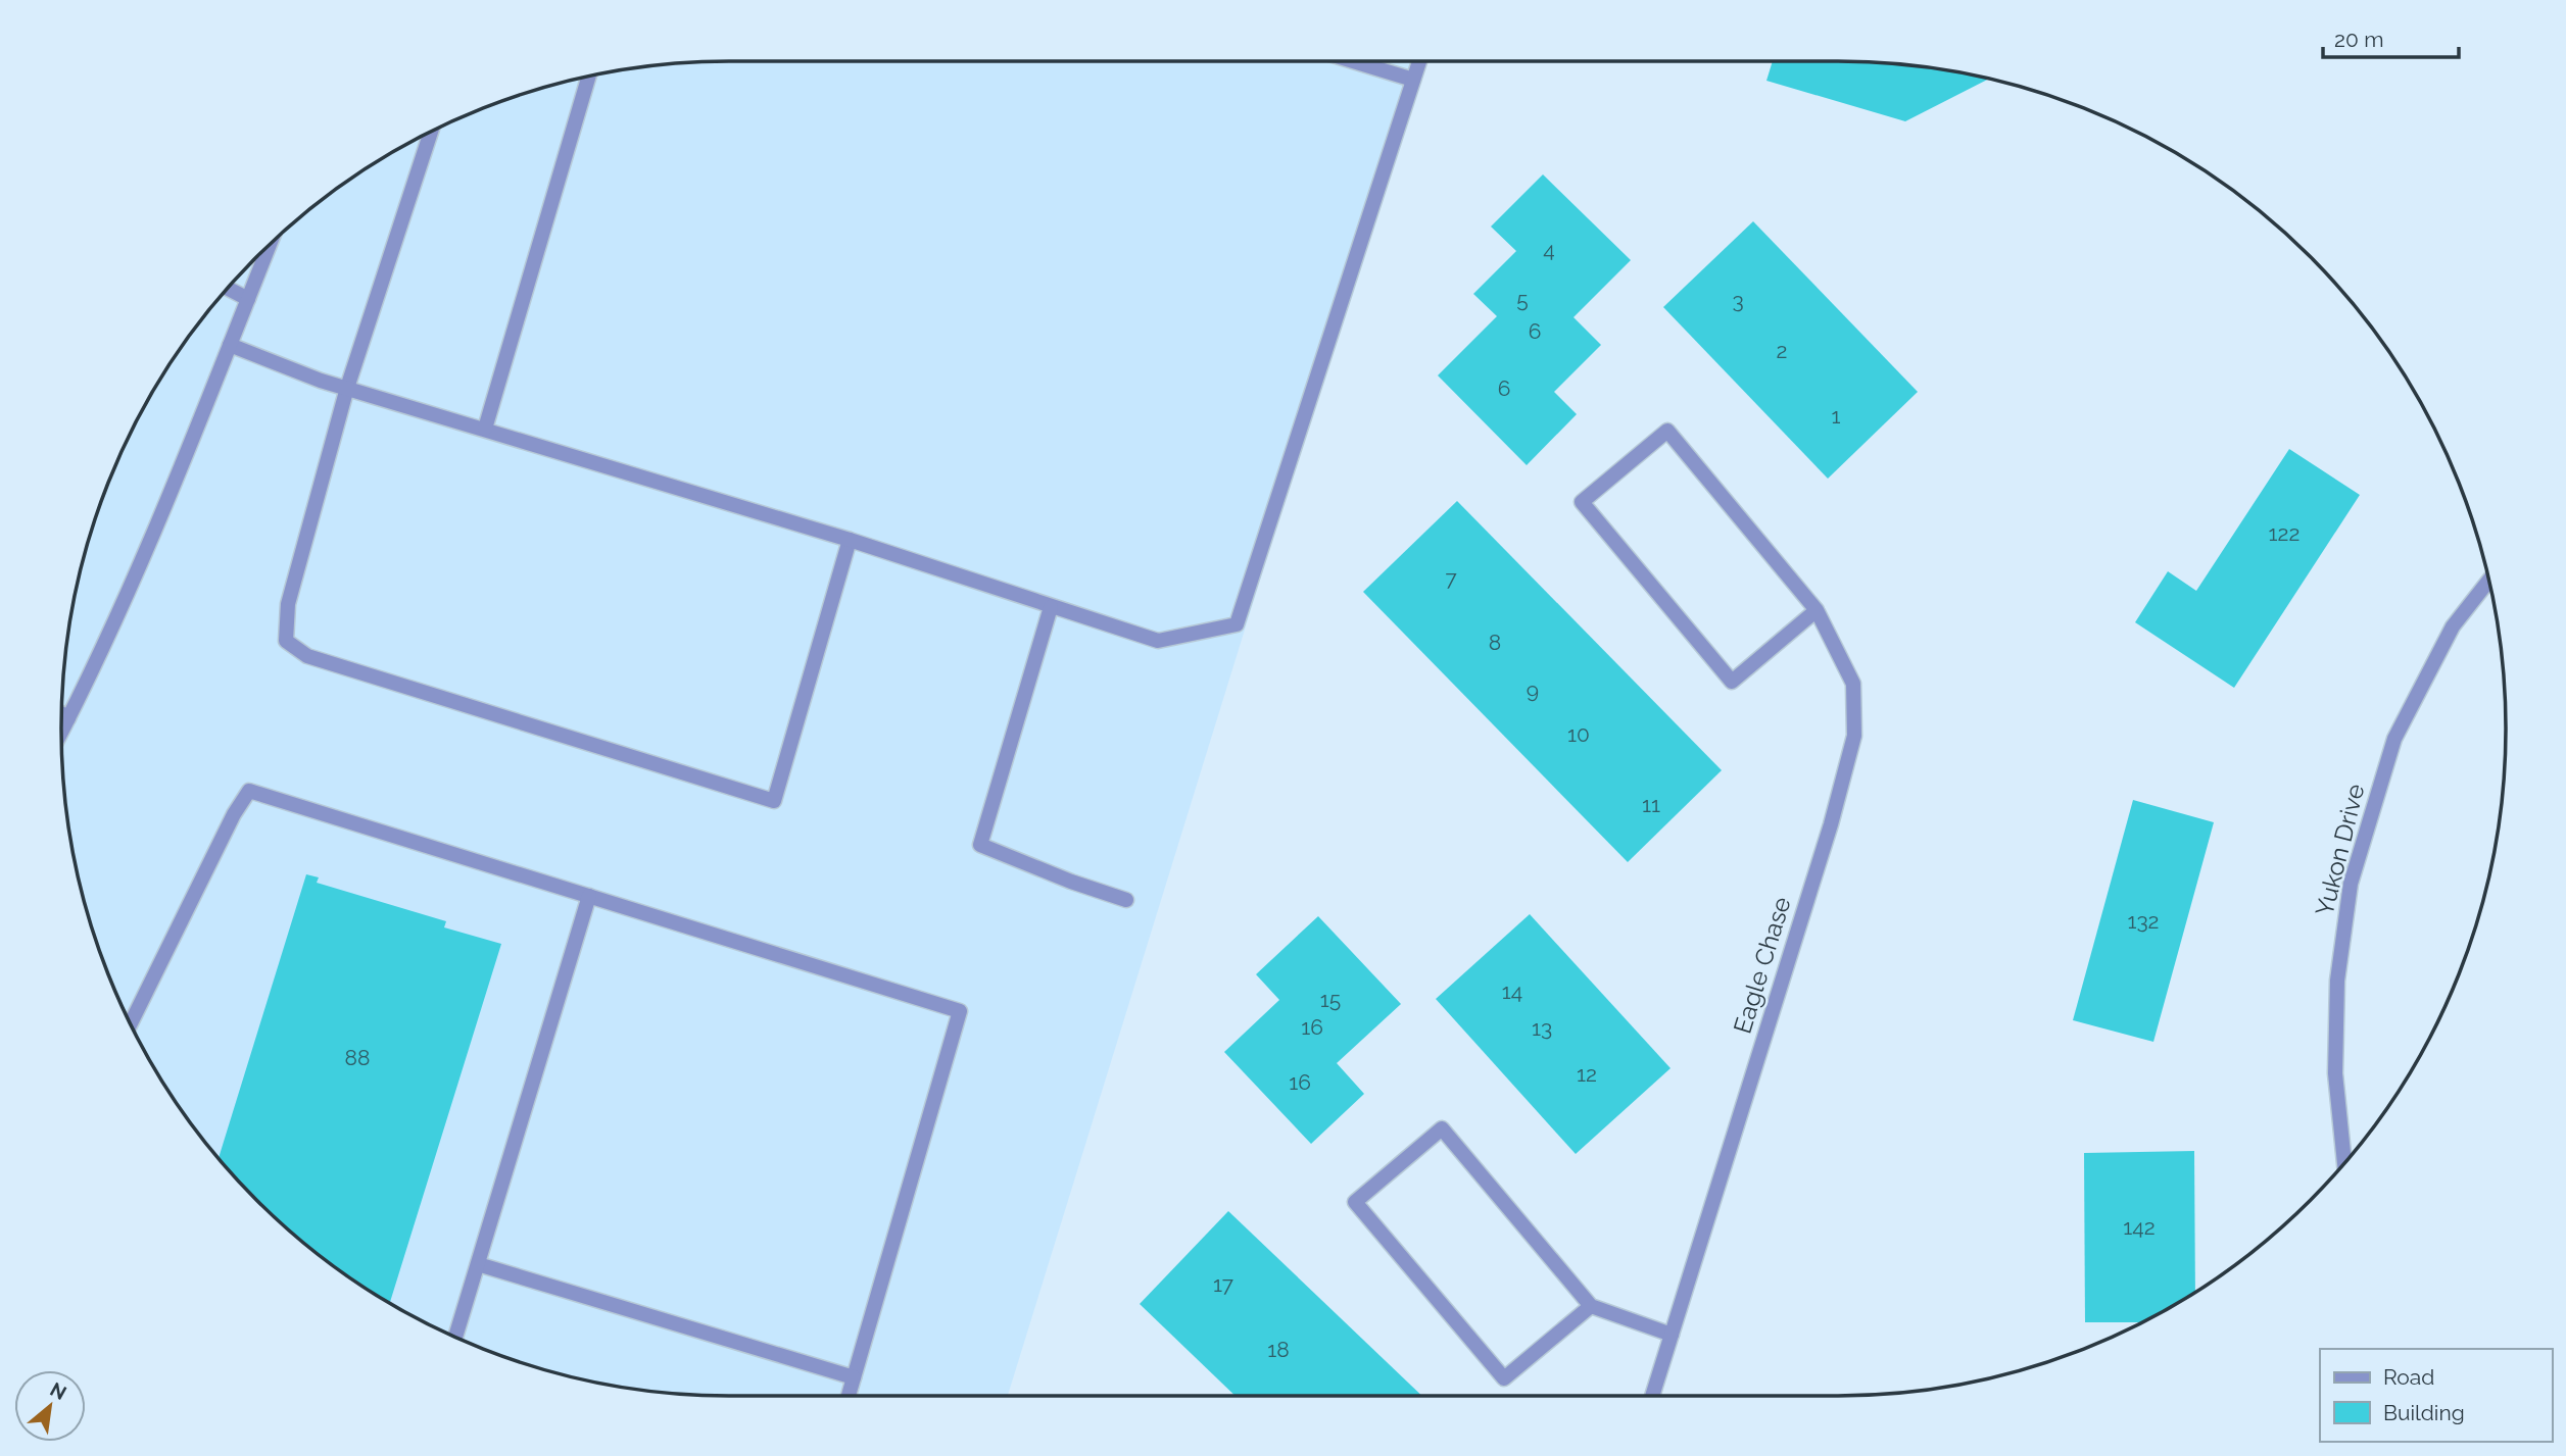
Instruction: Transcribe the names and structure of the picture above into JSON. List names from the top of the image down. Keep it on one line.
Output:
{"streets":{"street":["Yukon Drive","Eagle Chase"]},"house_numbers":["4","5","3","6","2","6","1","122","7","8","9","10","11","132","14","15","16","13","88","12","16","142","17","18"],"legend":["Road","Building"],"scale_bar":"20 m","north":"top right"}
